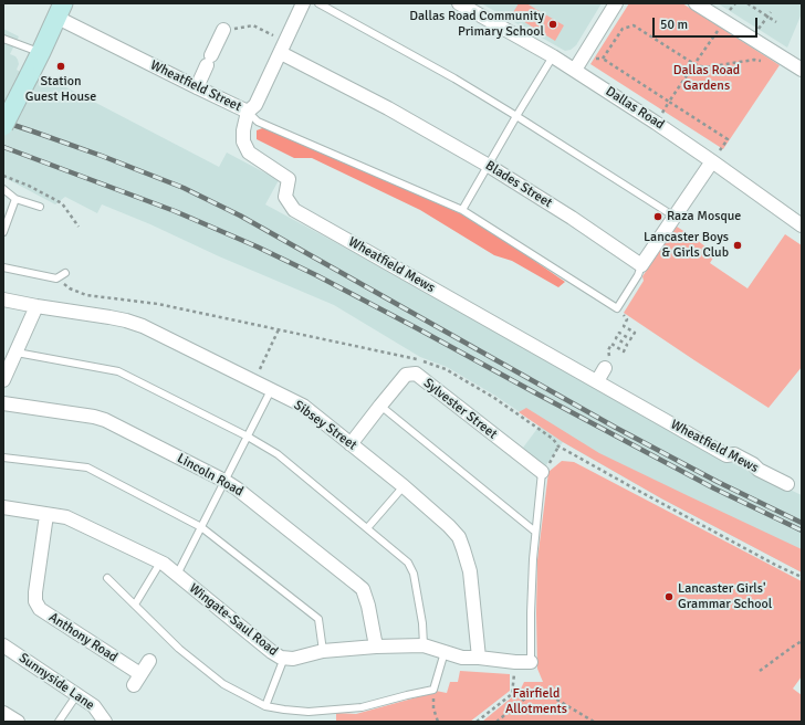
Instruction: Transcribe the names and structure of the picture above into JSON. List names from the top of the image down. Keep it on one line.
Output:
{"streets":{"street":["Wheatfield Street","Dallas Road","Blades Street","Wheatfield Mews","Sylvester Street","Sibsey Street","Lincoln Road","Wingate-Saul Road","Anthony Road","Sunnyside Lane"]},"crossings":[["Wheatfield Street","Blades Street"],["Wheatfield Street","Wheatfield Mews"],["Sylvester Street","Sibsey Street"],["Sibsey Street","Wingate-Saul Road"],["Lincoln Road","Wingate-Saul Road"],["Wingate-Saul Road","Anthony Road"]],"parks":["Dallas Road Gardens","Fairfield Allotments"],"places":["Dallas Road Community Primary School","Station Guest House","Raza Mosque","Lancaster Boys & Girls Club","Lancaster Girls' Grammar School"],"scale_bar":"50 m"}
